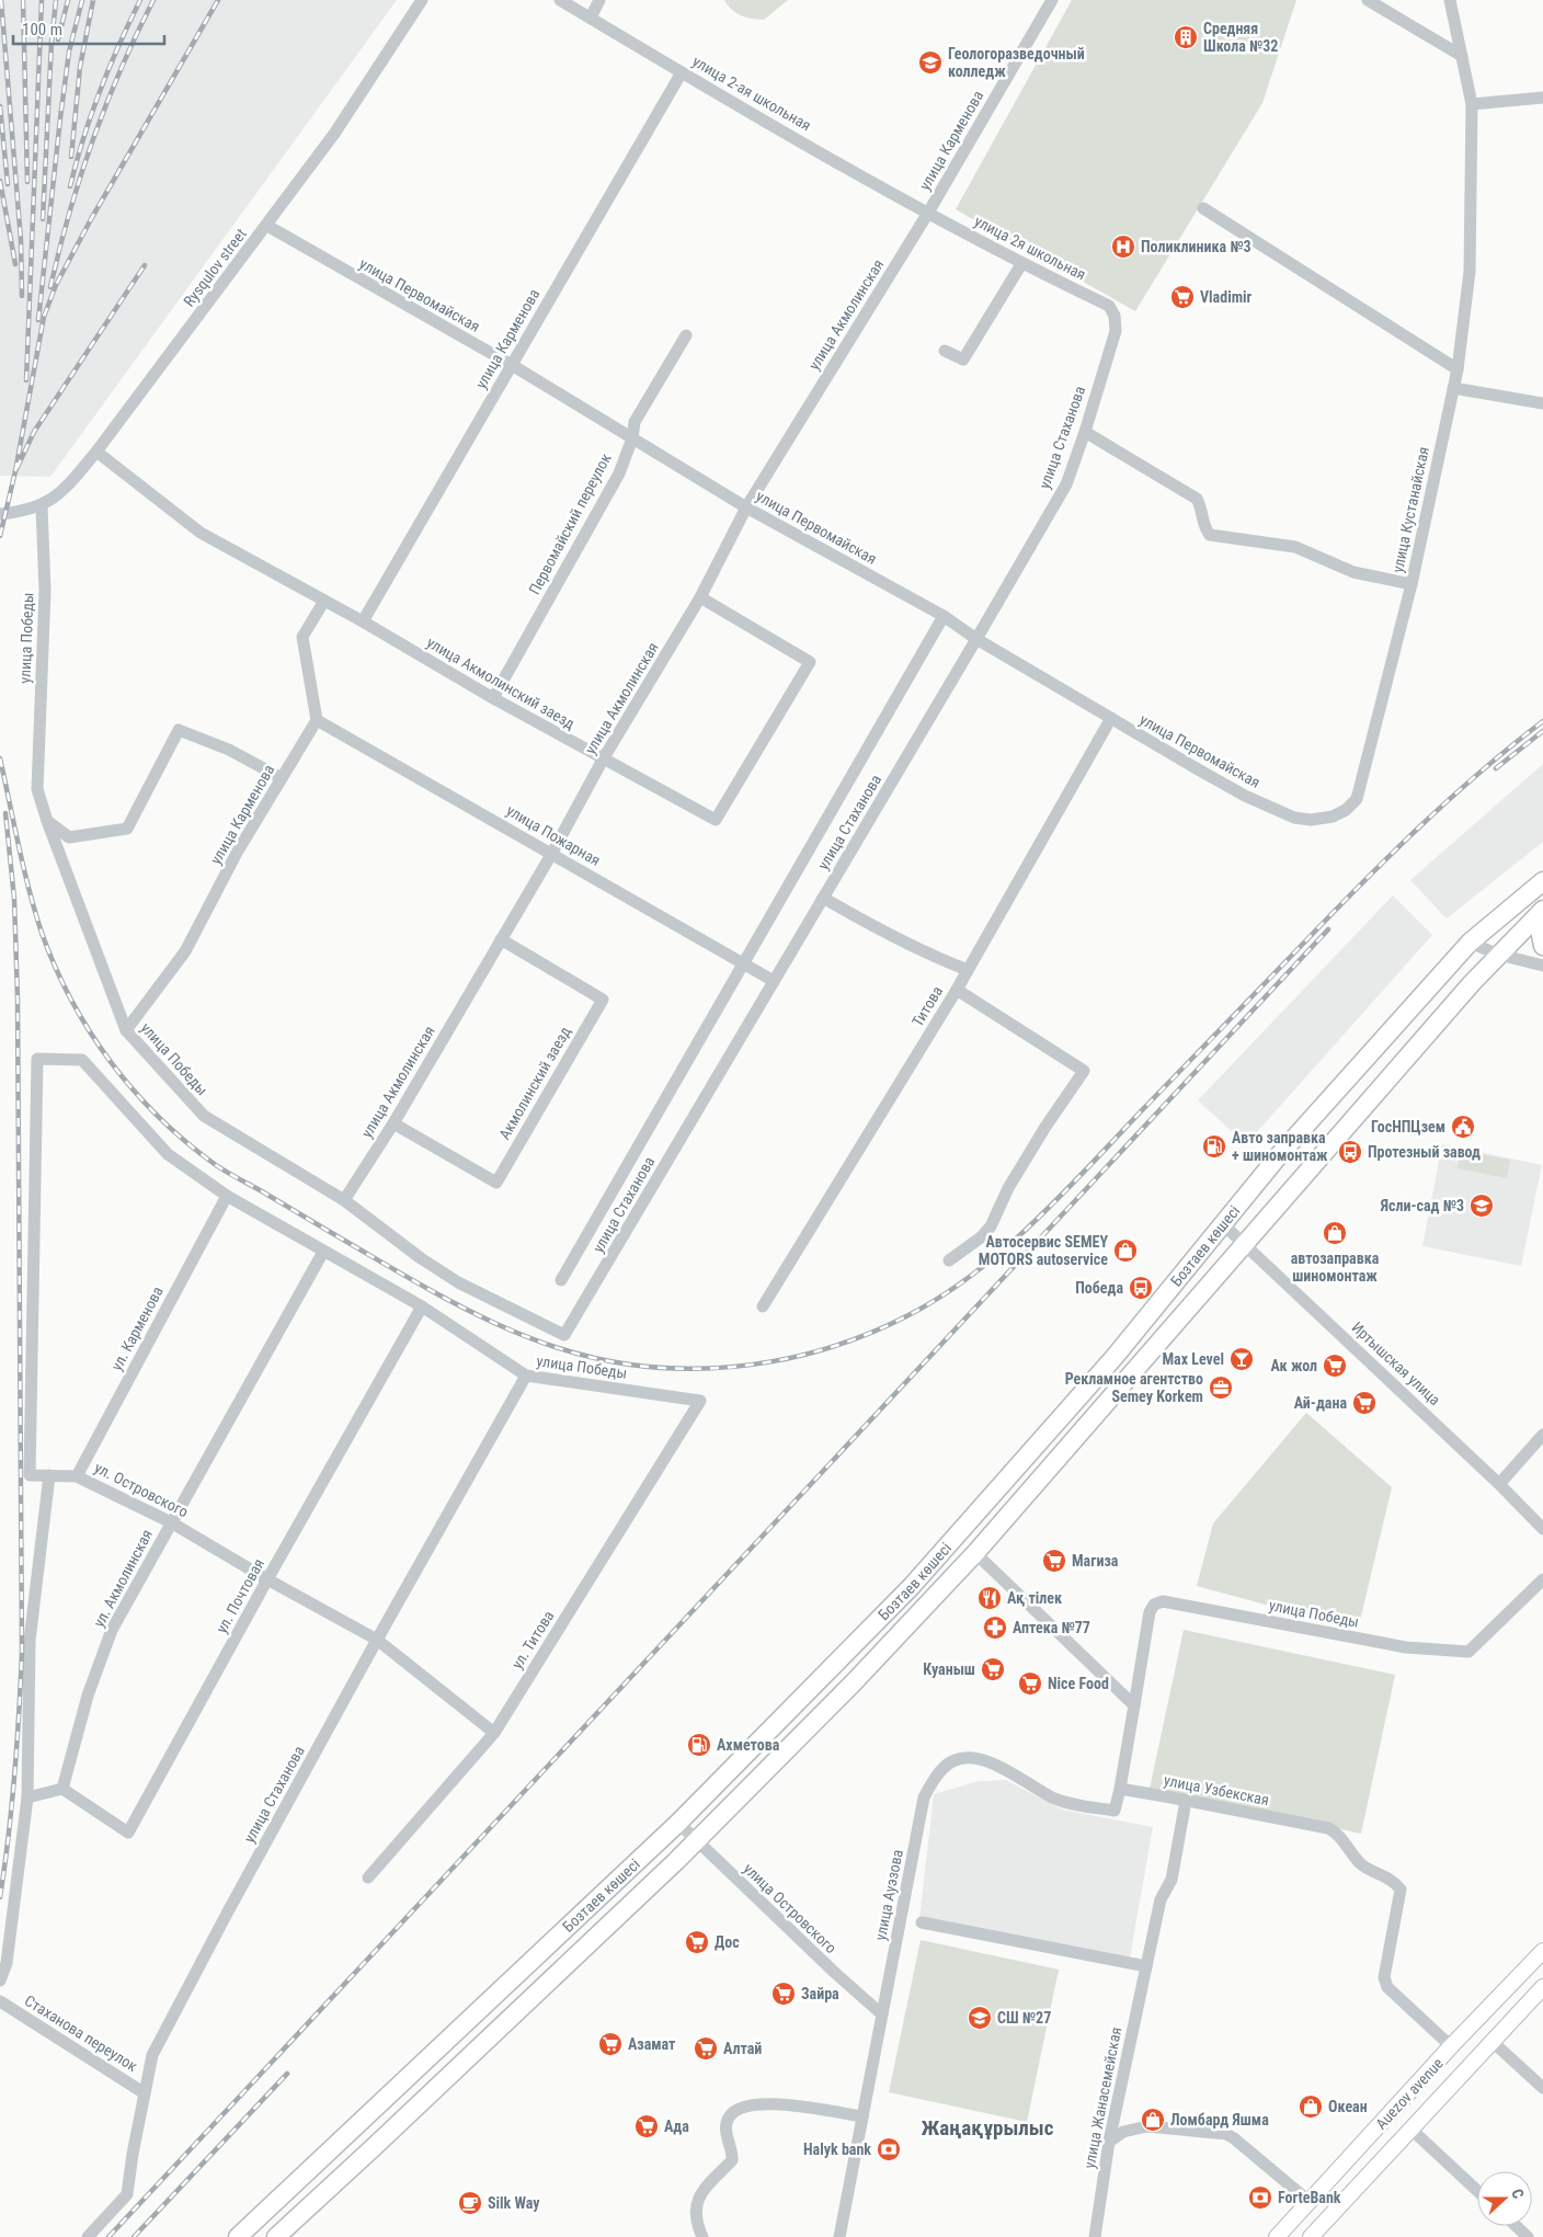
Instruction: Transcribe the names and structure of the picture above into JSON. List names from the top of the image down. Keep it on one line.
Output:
{"streets":{"highway":["Бозтаев көшесі"],"main road":["Auezov avenue"],"street":["улица 2-ая школьная","улица Карменова","улица 2я школьная","Rysqulov street","улица Первомайская","улица Акмолинская","улица Стаханова","улица Кустанайская","Первомайский переулок","улица Победы","улица Акмолинский заезд","улица Пожарная","Титова","Акмолинский заезд","ул. Карменова","Иртышская улица","ул. Островского","ул. Акмолинская","ул. Почтовая","ул. Титова","улица Узбекская","улица Ауэзова","улица Островского","Стаханова переулок","улица Жанасемейская"]},"crossings":[["улица 2-ая школьная","улица Карменова"],["улица 2-ая школьная","улица 2я школьная"],["улица 2-ая школьная","улица Акмолинская"],["улица Карменова","улица 2я школьная"],["улица Карменова","улица Первомайская"],["улица Карменова","улица Акмолинская"],["улица Карменова","улица Победы"],["улица Карменова","улица Акмолинский заезд"],["улица Карменова","улица Пожарная"],["улица 2я школьная","улица Акмолинская"],["улица 2я школьная","улица Стаханова"],["Rysqulov street","улица Первомайская"],["Rysqulov street","улица Победы"],["Rysqulov street","улица Акмолинский заезд"],["улица Первомайская","улица Акмолинская"],["улица Первомайская","улица Стаханова"],["улица Первомайская","улица Кустанайская"],["улица Первомайская","Первомайский переулок"],["улица Первомайская","Титова"],["улица Акмолинская","улица Победы"],["улица Акмолинская","улица Акмолинский заезд"],["улица Акмолинская","улица Пожарная"],["улица Акмолинская","Акмолинский заезд"],["улица Стаханова","улица Победы"],["улица Стаханова","улица Пожарная"],["улица Стаханова","ул. Островского"],["улица Стаханова","Стаханова переулок"],["Первомайский переулок","улица Акмолинский заезд"],["улица Победы","ул. Карменова"],["улица Победы","ул. Островского"],["улица Победы","ул. Акмолинская"],["улица Победы","ул. Почтовая"],["улица Победы","ул. Титова"],["Бозтаев көшесі","Иртышская улица"],["Бозтаев көшесі","улица Островского"],["ул. Карменова","ул. Островского"],["ул. Островского","ул. Акмолинская"],["ул. Островского","ул. Почтовая"],["ул. Островского","ул. Титова"],["ул. Акмолинская","ул. Почтовая"],["улица Узбекская","улица Ауэзова"],["улица Узбекская","Auezov avenue"],["улица Узбекская","улица Жанасемейская"],["улица Ауэзова","улица Островского"]],"districts":["Жаңақұрылыс"],"places":{"building":["Средняя Школа №32"],"school or university":["Геологоразведочный колледж","Ясли-сад №3","СШ №27"],"hospital":["Поликлиника №3"],"supermarket":["Vladimir","Ак жол","Ай-дана","Магиза","Куаныш","Nice Food","Дос","Зайра","Азамат","Алтай","Ада"],"public building":["ГосНПЦзем"],"fuel station":["Авто заправка + шиномонтаж","Ахметова"],"bus stop":["Протезный завод","Победа"],"shop":["автозаправка шиномонтаж","Автосервис SEMEY MOTORS autoservice","Океан","Ломбард Яшма"],"bar":["Max Level"],"office":["Рекламное агентство Semey Korkem"],"restaurant":["Ақ тілек"],"pharmacy":["Аптека №77"],"bank":["Halyk bank","ForteBank"],"cafe":["Silk Way"]},"scale_bar":"100 m","north":"right"}
